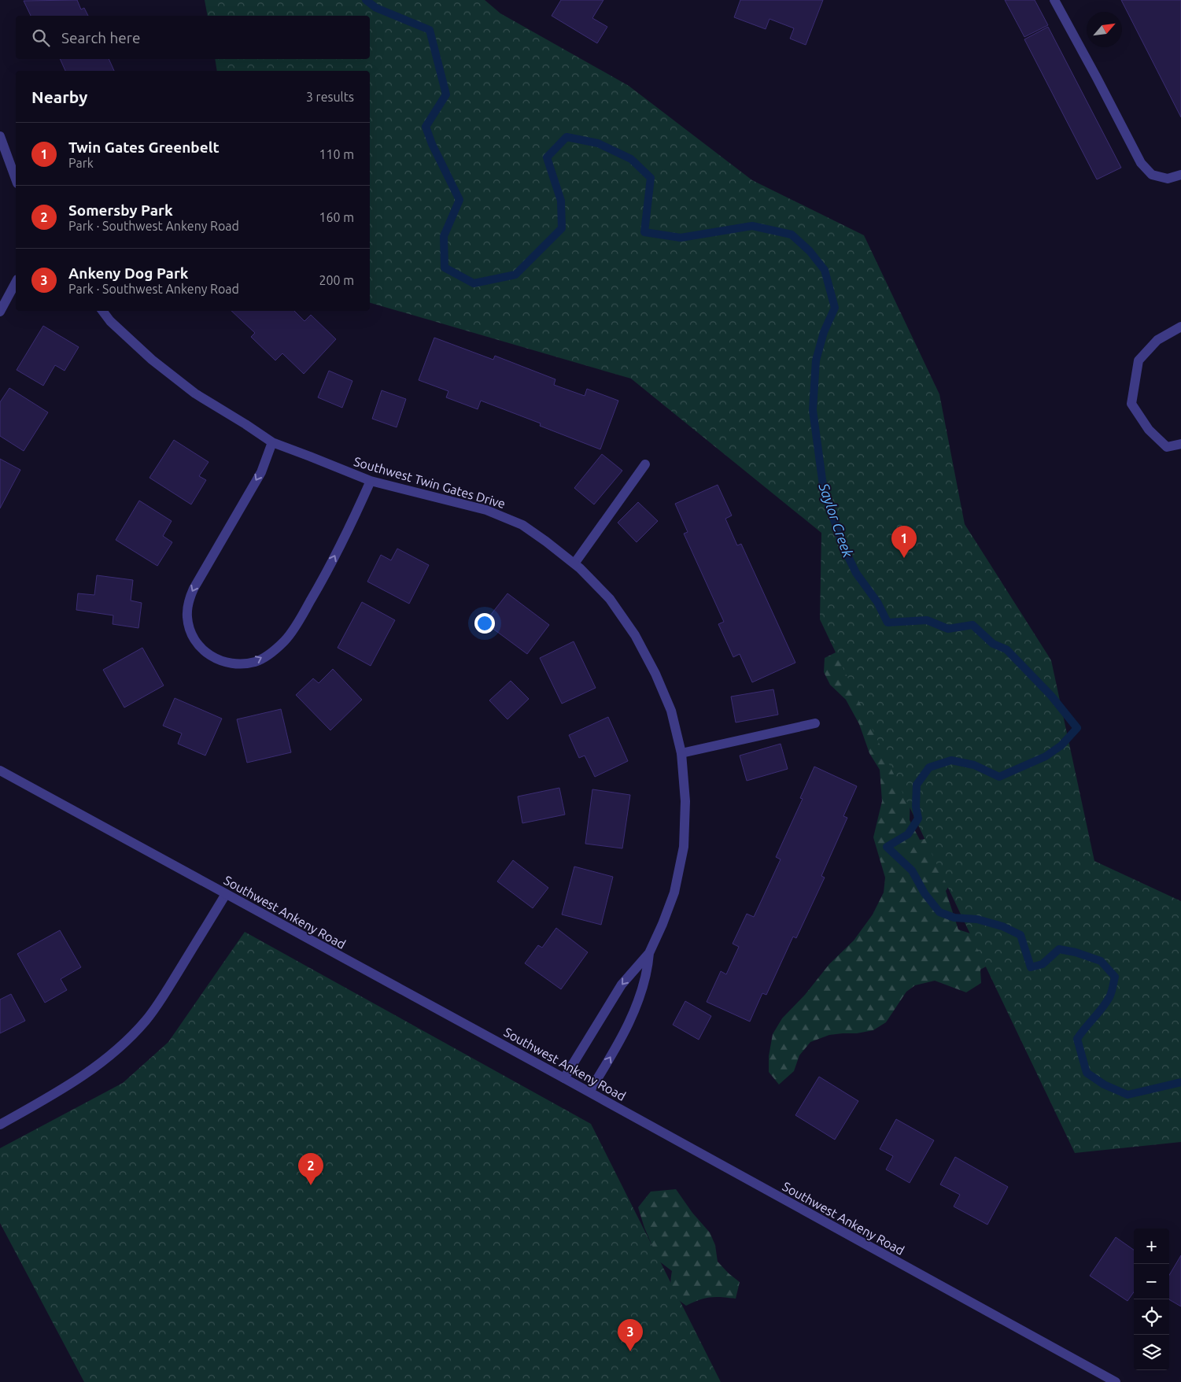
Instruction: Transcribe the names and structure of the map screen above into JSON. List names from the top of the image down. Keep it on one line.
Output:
{"streets":{"street":["Southwest Twin Gates Drive","Southwest Ankeny Road"]},"crossings":[["Southwest Twin Gates Drive","Southwest Ankeny Road"]],"water":["Saylor Creek"],"north":"top right","page":{"search":"Search here","heading":["Nearby","3 results"],"list":[{"mark":"1","name":"Twin Gates Greenbelt","note":"Park","value":"110 m"},{"mark":"2","name":"Somersby Park","note":"Park · Southwest Ankeny Road","value":"160 m"},{"mark":"3","name":"Ankeny Dog Park","note":"Park · Southwest Ankeny Road","value":"200 m"}],"pins":["1","2","3"],"map_buttons":["+","−"]}}
